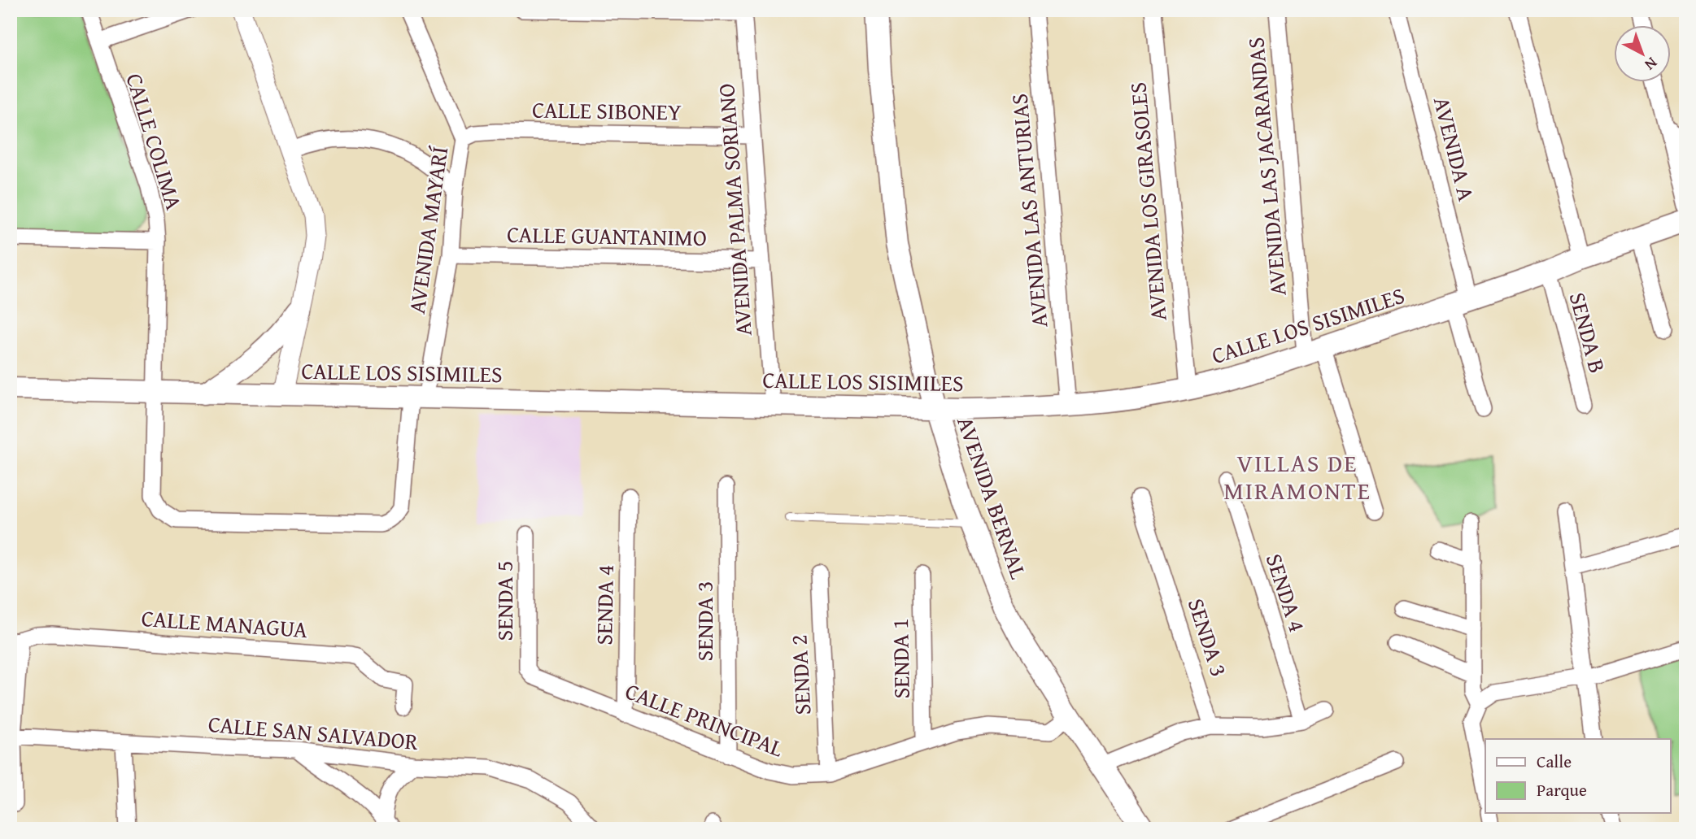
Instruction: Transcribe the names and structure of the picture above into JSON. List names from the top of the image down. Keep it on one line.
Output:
{"streets":{"main road":["CALLE LOS SISIMILES","AVENIDA BERNAL"],"street":["CALLE SIBONEY","CALLE COLIMA","AVENIDA A","AVENIDA LAS JACARANDAS","AVENIDA LOS GIRASOLES","AVENIDA PALMA SORIANO","AVENIDA LAS ANTURIAS","AVENIDA MAYARÍ","CALLE GUANTANIMO","SENDA B","SENDA 4","SENDA 5","SENDA 3","CALLE MANAGUA","SENDA 1","SENDA 2","CALLE PRINCIPAL","CALLE SAN SALVADOR"]},"crossings":[["CALLE SIBONEY","AVENIDA PALMA SORIANO"],["CALLE SIBONEY","AVENIDA MAYARÍ"],["CALLE COLIMA","AVENIDA MAYARÍ"],["CALLE COLIMA","CALLE LOS SISIMILES"],["AVENIDA A","CALLE LOS SISIMILES"],["AVENIDA LAS JACARANDAS","CALLE LOS SISIMILES"],["AVENIDA LOS GIRASOLES","CALLE LOS SISIMILES"],["AVENIDA PALMA SORIANO","CALLE GUANTANIMO"],["AVENIDA PALMA SORIANO","CALLE LOS SISIMILES"],["AVENIDA LAS ANTURIAS","CALLE LOS SISIMILES"],["AVENIDA MAYARÍ","CALLE GUANTANIMO"],["AVENIDA MAYARÍ","CALLE LOS SISIMILES"],["CALLE LOS SISIMILES","SENDA B"],["CALLE LOS SISIMILES","AVENIDA BERNAL"],["AVENIDA BERNAL","CALLE PRINCIPAL"],["SENDA 4","CALLE PRINCIPAL"],["SENDA 5","CALLE PRINCIPAL"],["SENDA 3","CALLE PRINCIPAL"],["SENDA 1","CALLE PRINCIPAL"],["SENDA 2","CALLE PRINCIPAL"]],"districts":["VILLAS DE MIRAMONTE"],"legend":["Calle","Parque"],"north":"bottom right"}
